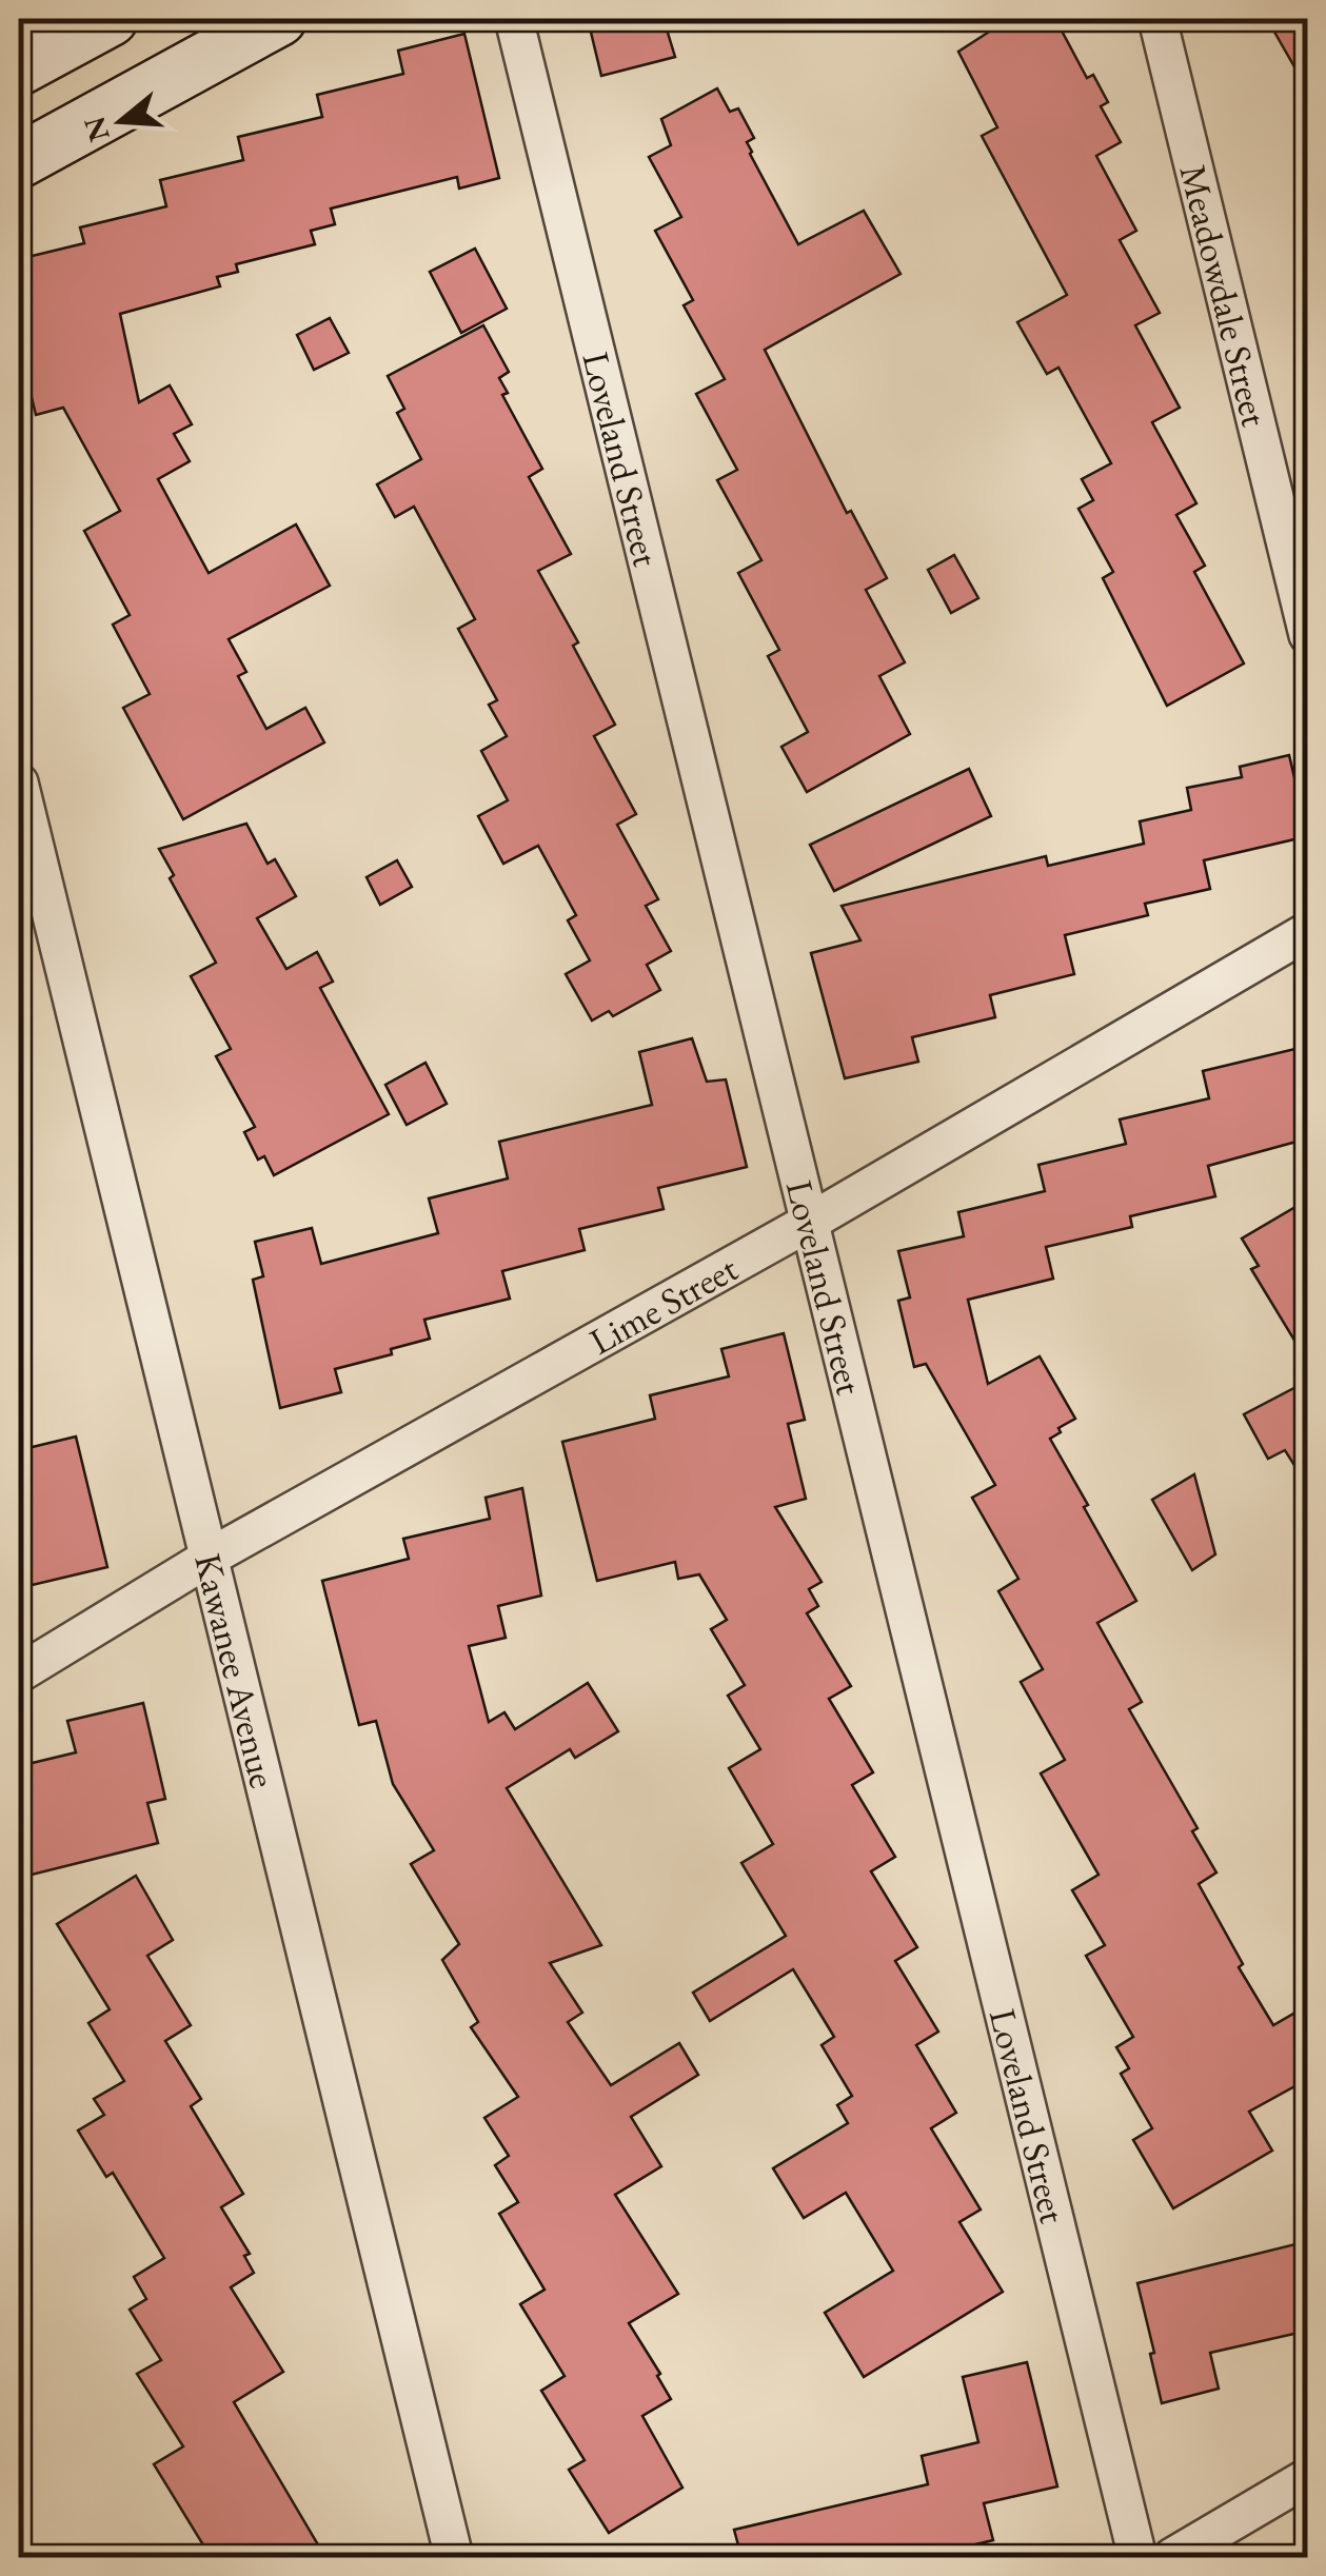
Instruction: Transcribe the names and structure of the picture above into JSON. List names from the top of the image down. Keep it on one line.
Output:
{"streets":{"street":["Meadowdale Street","Loveland Street","Lime Street","Kawanee Avenue"]},"crossings":[["Loveland Street","Lime Street"],["Lime Street","Kawanee Avenue"]],"north":"left"}
